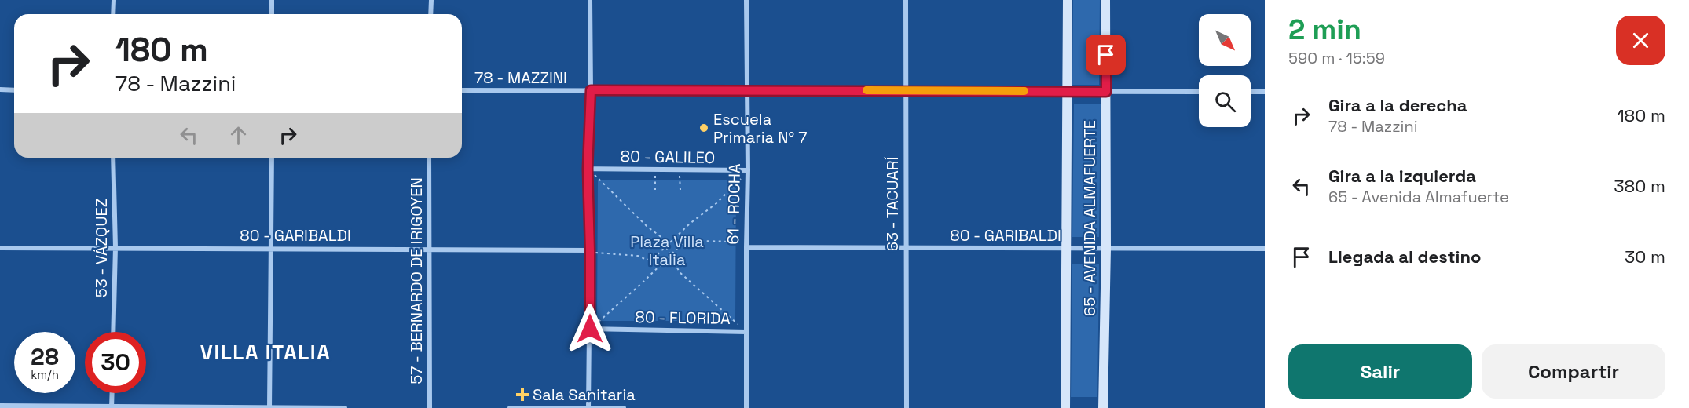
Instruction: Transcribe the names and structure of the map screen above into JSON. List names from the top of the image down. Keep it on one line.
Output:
{"streets":{"main road":["65 - AVENIDA ALMAFUERTE"],"street":["78 - MAZZINI","80 - GALILEO","61 - ROCHA","63 - TACUARÍ","80 - GARIBALDI","53 - VÁZQUEZ","57 - BERNARDO DE IRIGOYEN","80 - FLORIDA"]},"crossings":[["78 - MAZZINI","61 - ROCHA"],["78 - MAZZINI","63 - TACUARÍ"],["78 - MAZZINI","65 - AVENIDA ALMAFUERTE"],["80 - GALILEO","61 - ROCHA"],["61 - ROCHA","80 - GARIBALDI"],["61 - ROCHA","80 - FLORIDA"],["63 - TACUARÍ","80 - GARIBALDI"],["65 - AVENIDA ALMAFUERTE","80 - GARIBALDI"],["80 - GARIBALDI","53 - VÁZQUEZ"],["80 - GARIBALDI","57 - BERNARDO DE IRIGOYEN"]],"districts":["VILLA ITALIA"],"parks":["Plaza Villa Italia"],"places":{"other":["Escuela Primaria N° 7"],"health":["Sala Sanitaria"]},"north":"bottom right","page":{"heading":["2 min","590 m · 15:59"],"turn":["180 m","78 - Mazzini"],"list":[{"name":"Gira a la derecha","note":"78 - Mazzini","value":"180 m"},{"name":"Gira a la izquierda","note":"65 - Avenida Almafuerte","value":"380 m"},{"name":"Llegada al destino","value":"30 m"}],"speed":"28 km/h","limit":"30","buttons":["Salir","Compartir"]}}
